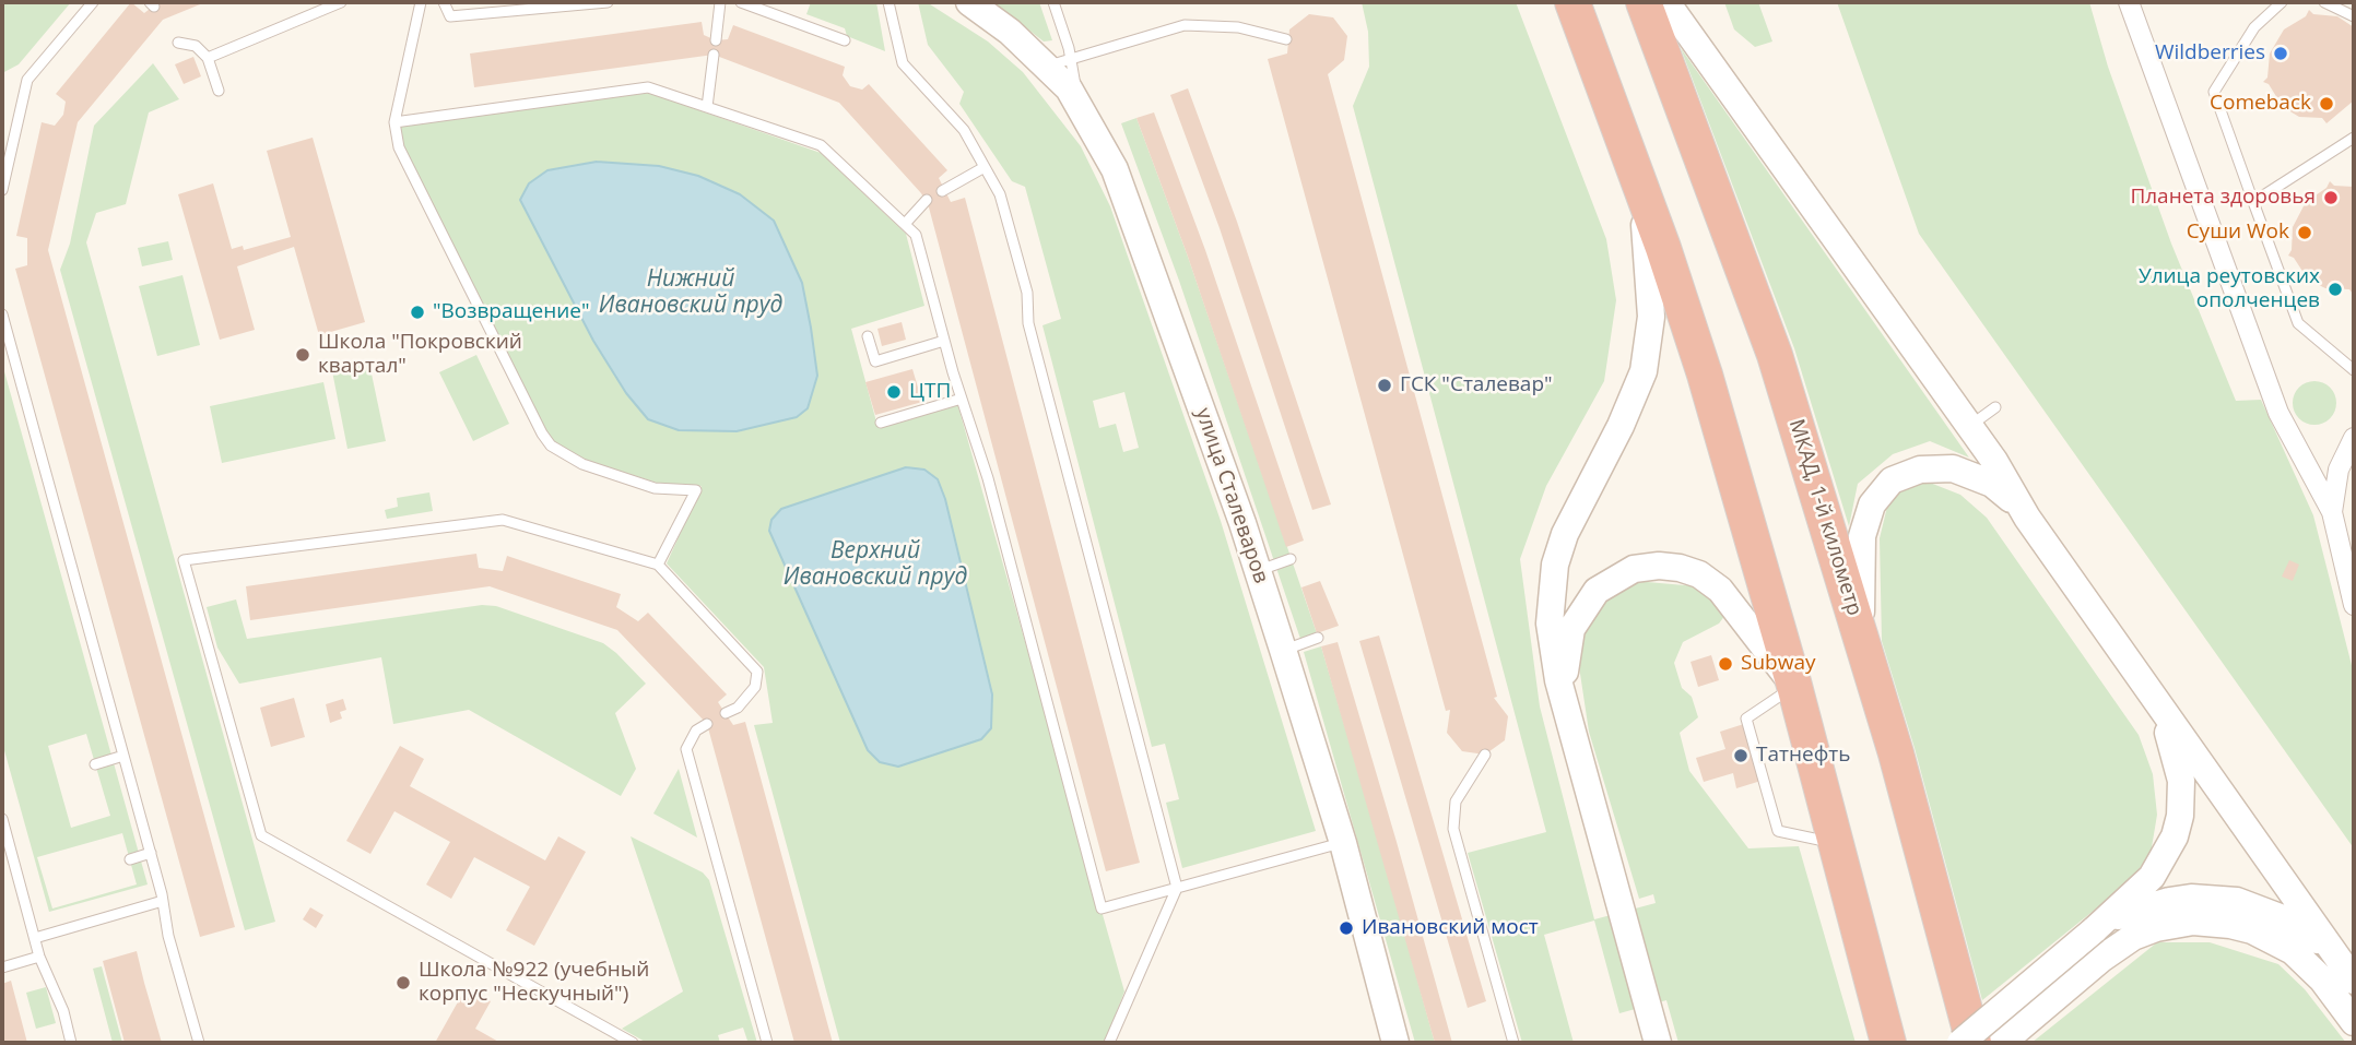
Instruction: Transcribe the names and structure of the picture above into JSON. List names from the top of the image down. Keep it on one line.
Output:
{"streets":{"highway":["МКАД, 1-й километр"],"main road":["улица Сталеваров"]},"water":["Нижний Ивановский пруд","Верхний Ивановский пруд"],"places":["Wildberries","Сomeback","Планета здоровья","Cуши Wok","Улица реутовских ополченцев","\"Возвращение\"","Школа \"Покровский квартал\"","ГСК \"Сталевар\"","ЦТП","Subway","Татнефть","Ивановский мост","Школа №922 (учебный корпус \"Нескучный\")"]}
